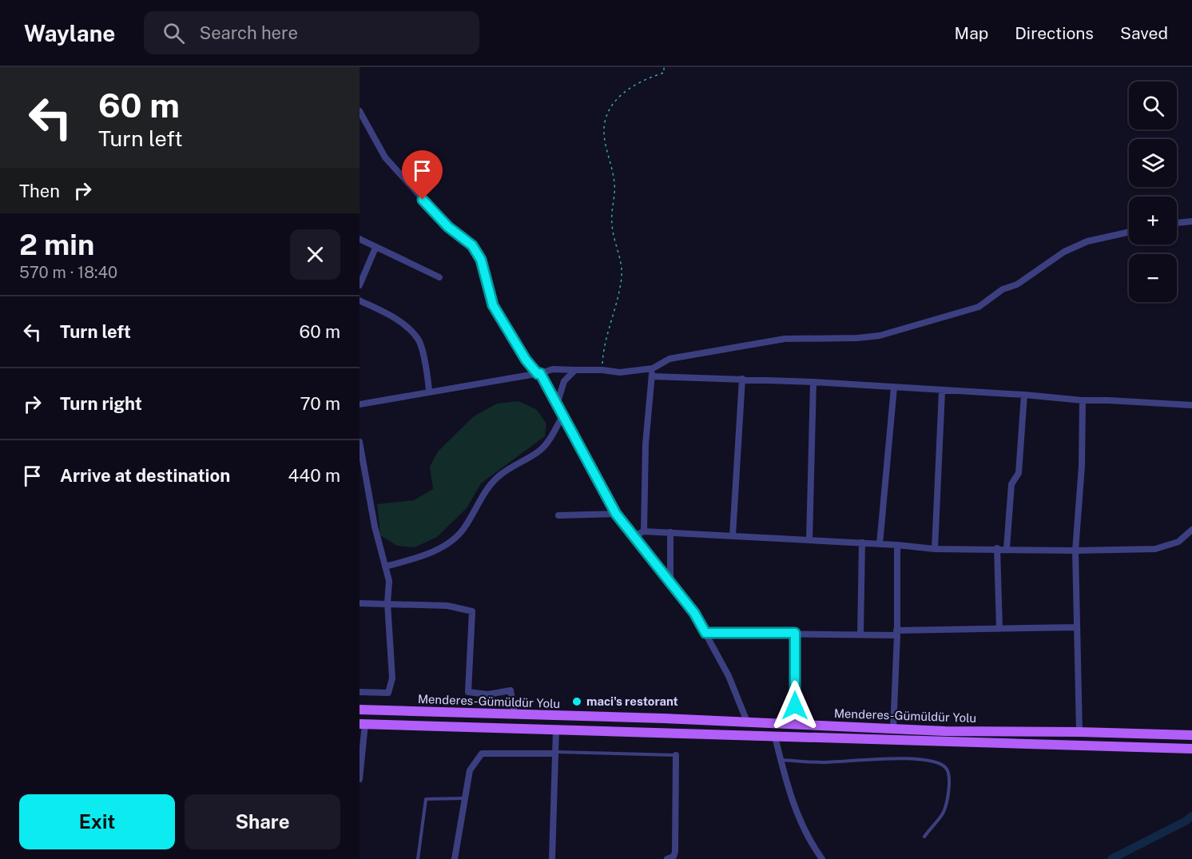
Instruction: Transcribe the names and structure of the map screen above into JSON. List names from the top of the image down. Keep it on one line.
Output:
{"streets":{"main road":["Menderes-Gümüldür Yolu"]},"places":["maci's restorant"],"page":{"header":"Waylane","search":"Search here","nav":["Map","Directions","Saved"],"turn":["60 m","Turn left"],"map_buttons":["+","−"],"then":"Then","heading":["2 min","570 m · 18:40"],"list":[{"name":"Turn left","value":"60 m"},{"name":"Turn right","value":"70 m"},{"name":"Arrive at destination","value":"440 m"}],"buttons":["Exit","Share"]}}
